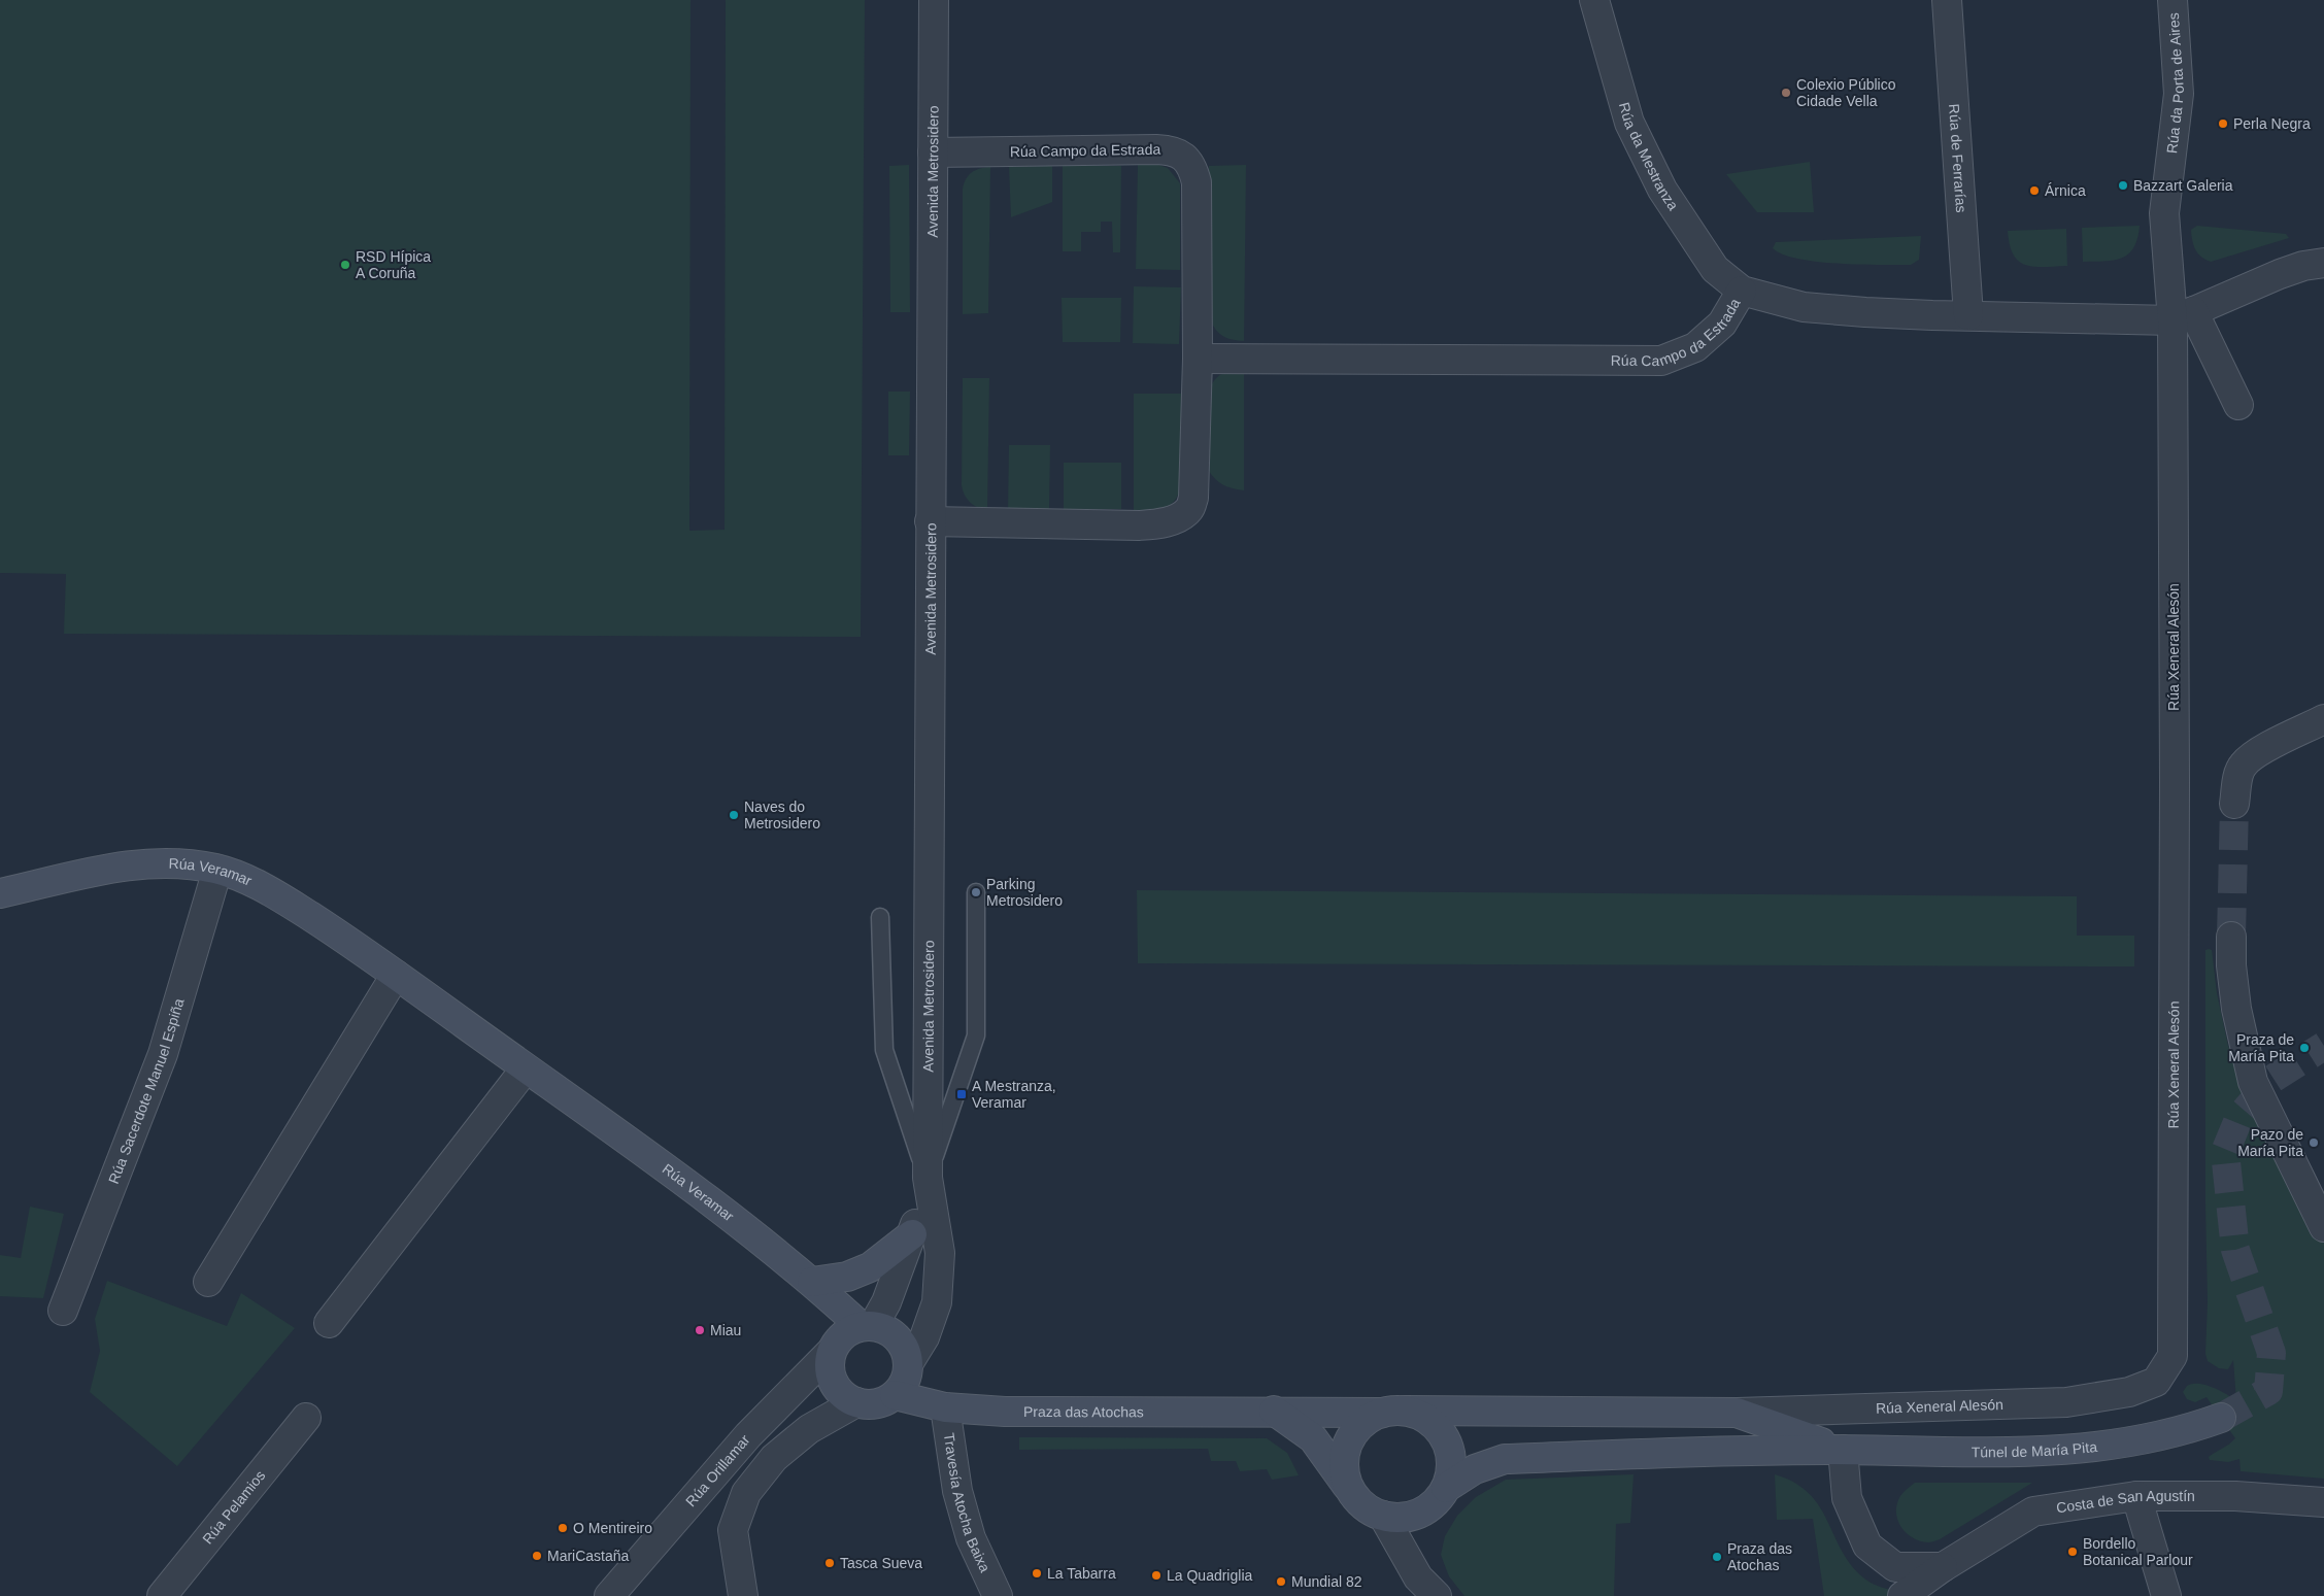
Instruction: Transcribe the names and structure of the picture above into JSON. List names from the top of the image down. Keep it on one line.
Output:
{"streets":{"main road":["Rúa Veramar","Praza das Atochas","Túnel de María Pita"],"street":["Rúa da Porta de Aires","Rúa Campo da Estrada","Rúa da Mestranza","Rúa de Ferrarías","Avenida Metrosidero","Rúa Xeneral Alesón","Rúa Sacerdote Manuel Espiña","Rúa Orillamar","Travesía Atocha Baixa","Costa de San Agustín","Rúa Pelamios"]},"crossings":[["Rúa da Porta de Aires","Rúa Campo da Estrada"],["Rúa da Porta de Aires","Rúa Xeneral Alesón"],["Rúa Campo da Estrada","Rúa da Mestranza"],["Rúa Campo da Estrada","Rúa de Ferrarías"],["Rúa Campo da Estrada","Avenida Metrosidero"],["Rúa Campo da Estrada","Rúa Xeneral Alesón"],["Avenida Metrosidero","Rúa Veramar"],["Avenida Metrosidero","Praza das Atochas"],["Avenida Metrosidero","Rúa Orillamar"],["Rúa Xeneral Alesón","Praza das Atochas"],["Rúa Veramar","Rúa Sacerdote Manuel Espiña"],["Rúa Veramar","Praza das Atochas"],["Rúa Veramar","Rúa Orillamar"],["Praza das Atochas","Túnel de María Pita"],["Praza das Atochas","Rúa Orillamar"],["Praza das Atochas","Travesía Atocha Baixa"]],"places":{"other":["Colexio Público Cidade Vella","Perla Negra","Bazzart Galeria","Árnica","RSD Hípica A Coruña","Naves do Metrosidero","Parking Metrosidero","Praza de María Pita","Pazo de María Pita","Miau","O Mentireiro","Bordello Botanical Parlour","MariCastaña","Praza das Atochas","Tasca Sueva","La Tabarra","La Quadriglia","Mundial 82"],"transit":["A Mestranza, Veramar"]}}
